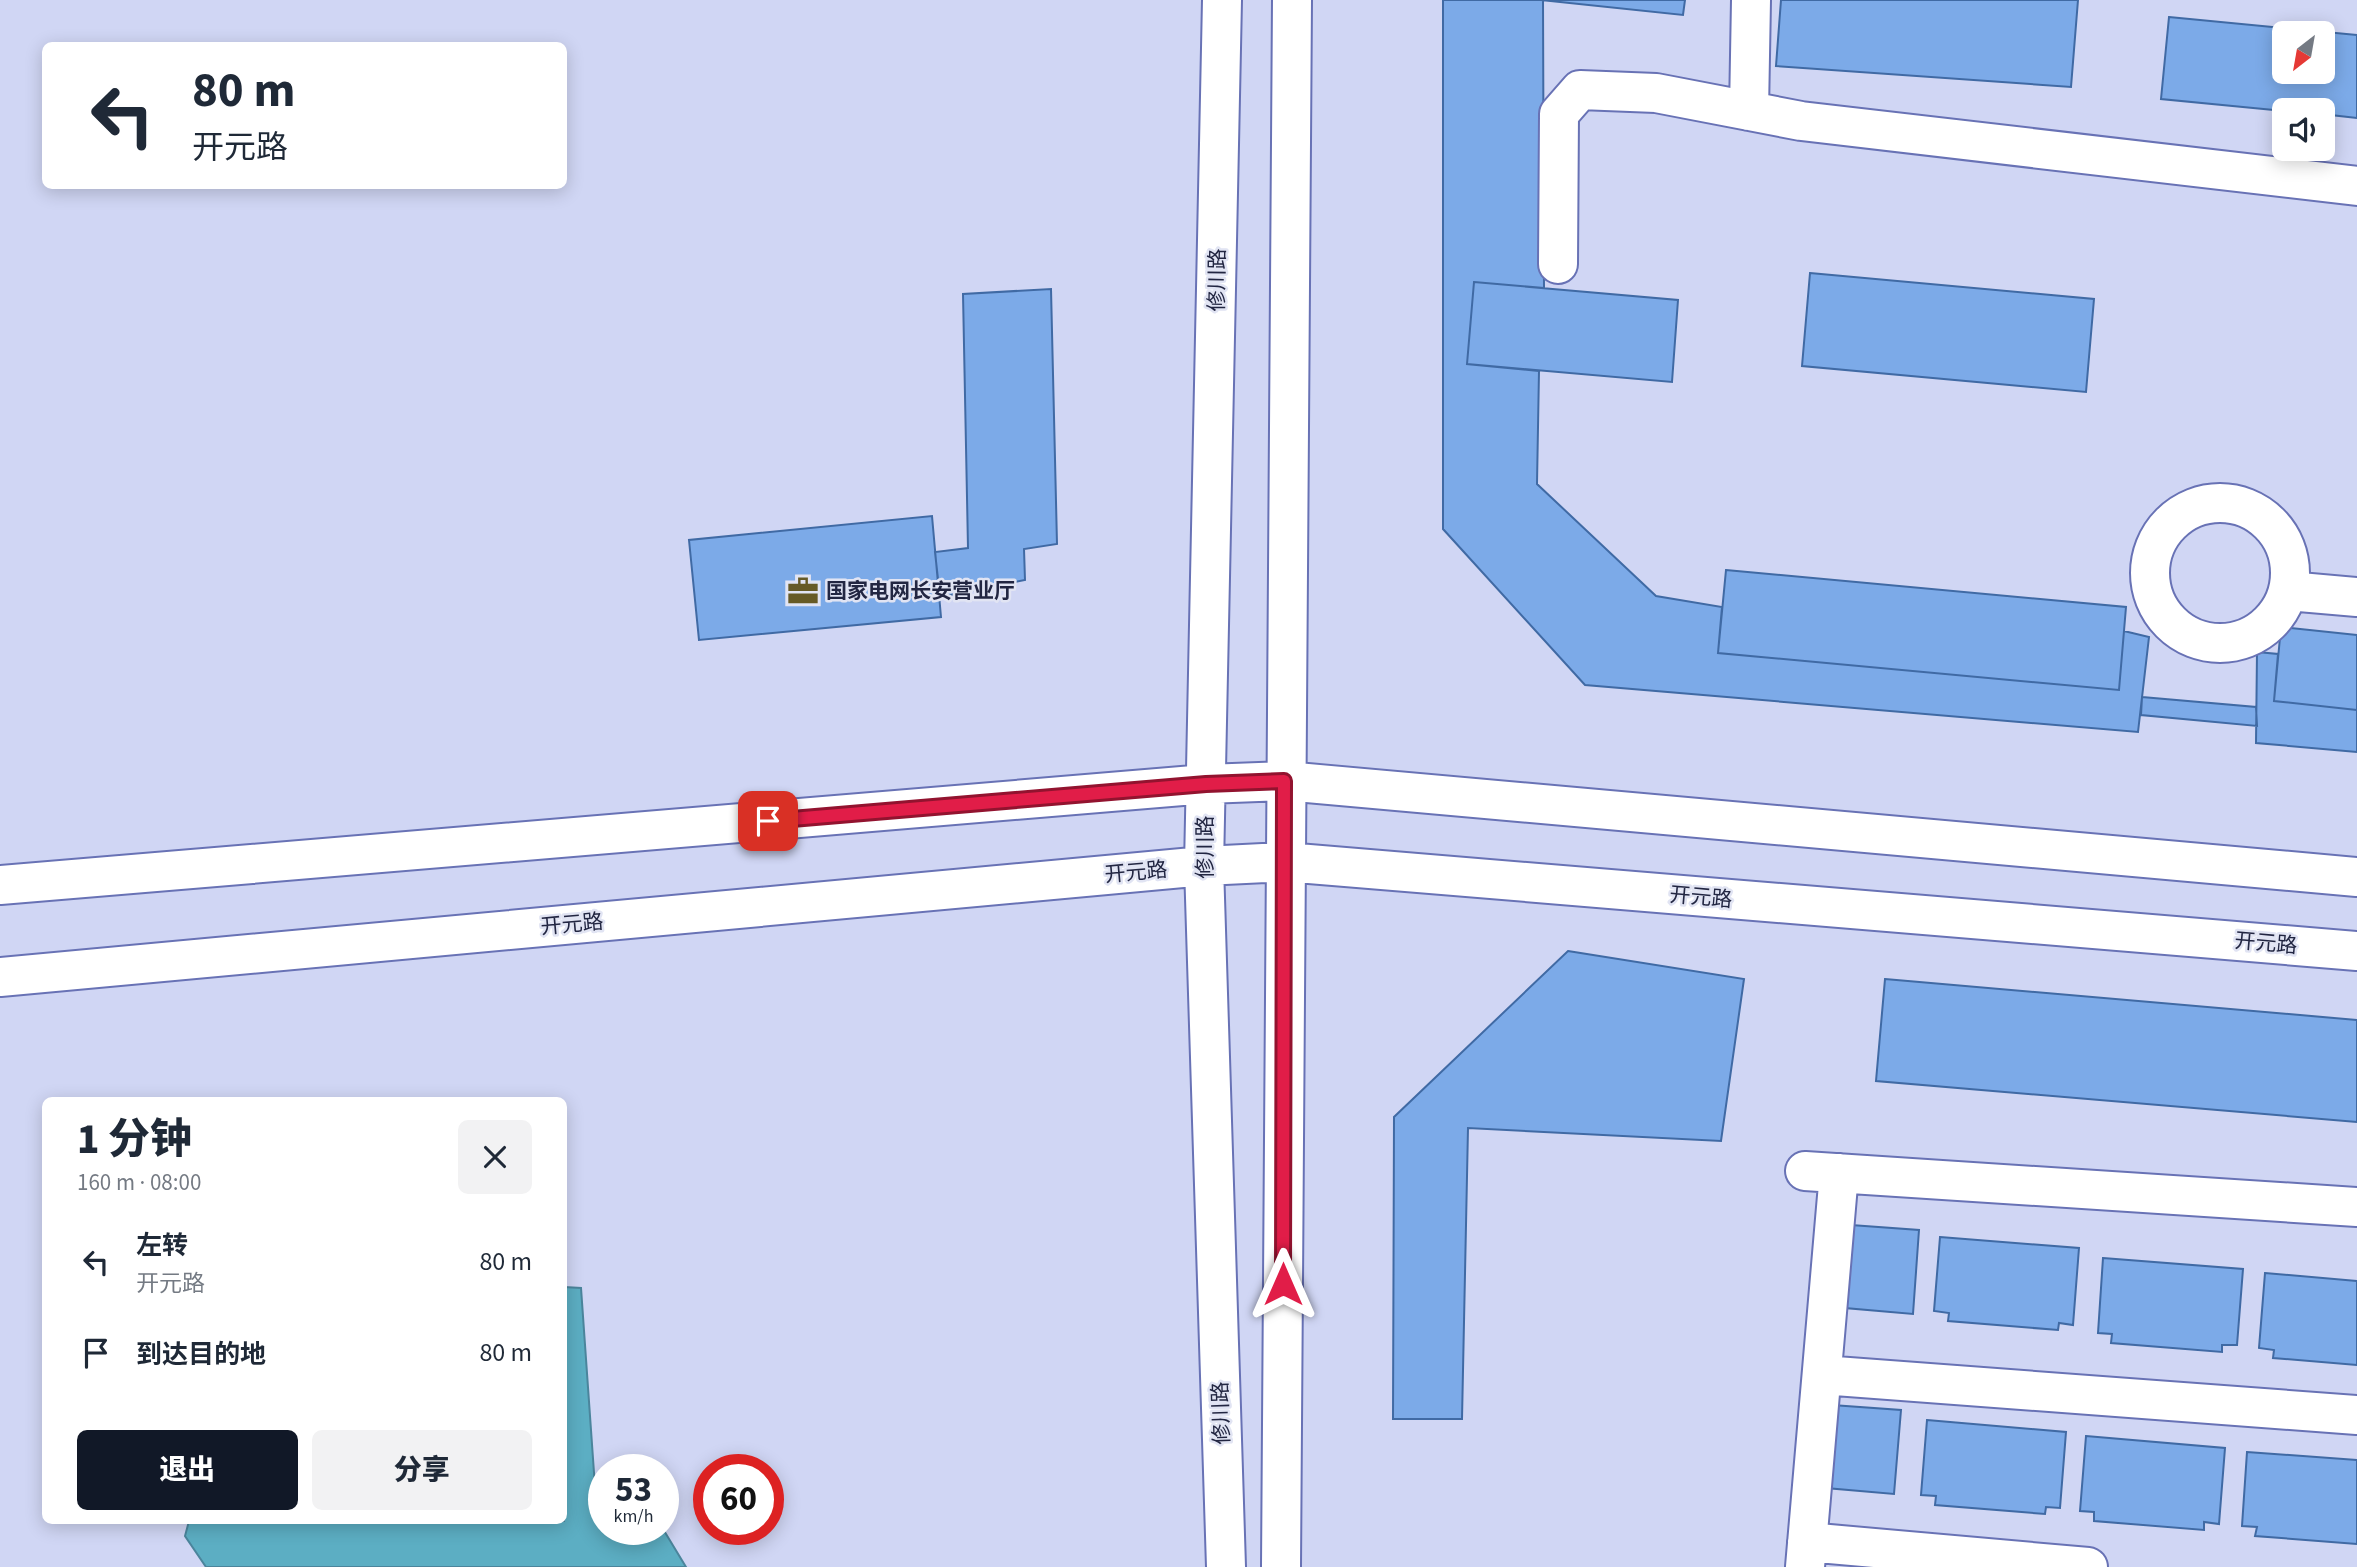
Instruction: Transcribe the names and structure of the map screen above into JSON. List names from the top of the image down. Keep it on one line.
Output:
{"streets":{"main road":["修川路","开元路"]},"crossings":[["修川路","开元路"]],"places":{"office":["国家电网长安营业厅"]},"north":"bottom left","page":{"turn":["80 m","开元路"],"heading":["1 分钟","160 m · 08:00"],"list":[{"name":"左转","note":"开元路","value":"80 m"},{"name":"到达目的地","value":"80 m"}],"buttons":["退出","分享"],"speed":"53 km/h","limit":"60"}}
